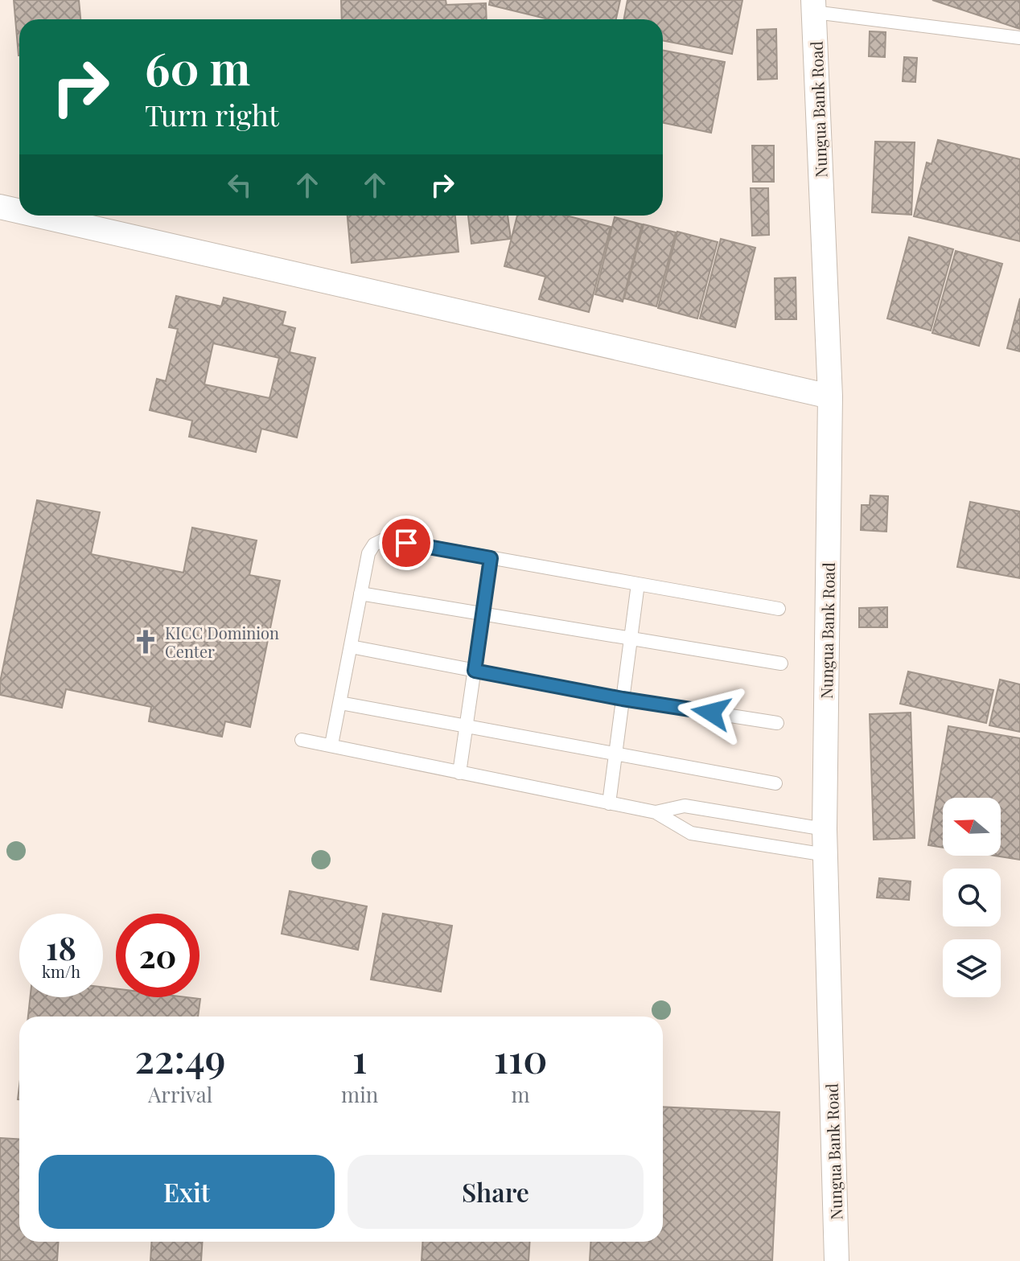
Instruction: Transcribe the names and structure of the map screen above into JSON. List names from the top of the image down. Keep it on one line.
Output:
{"streets":{"street":["Nungua Bank Road"]},"places":{"church":["KICC Dominion Center"]},"north":"left","page":{"turn":["60 m","Turn right"],"speed":"18 km/h","limit":"20","eta":["22:49","Arrival","1","min","110","m"],"buttons":["Exit","Share"]}}
